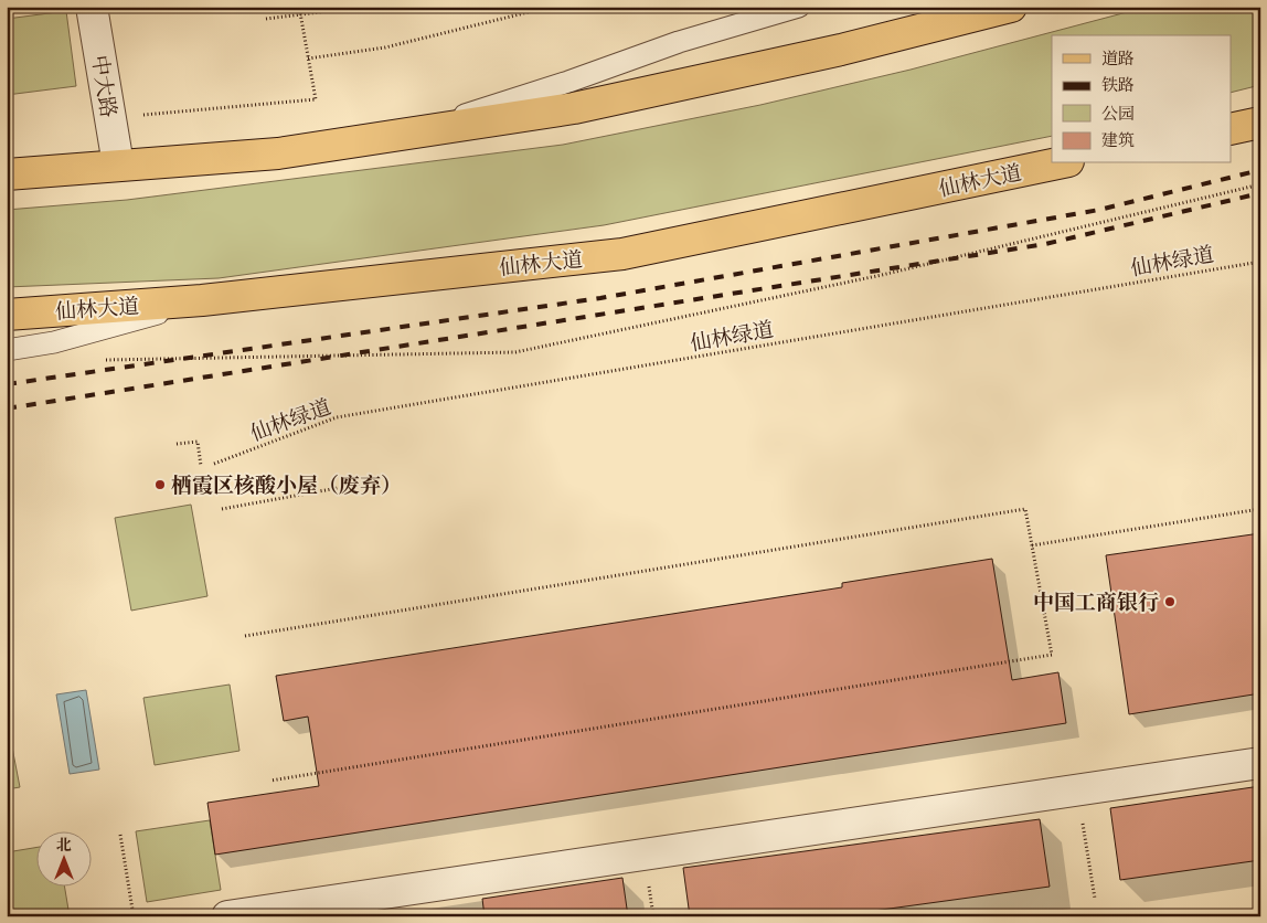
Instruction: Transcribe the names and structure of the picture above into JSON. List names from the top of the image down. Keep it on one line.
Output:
{"streets":{"main road":["仙林大道"],"street":["中大路"],"path":["仙林绿道"]},"places":["栖霞区核酸小屋（废弃）","中国工商银行"],"legend":["道路","铁路","公园","建筑"],"north":"top"}
